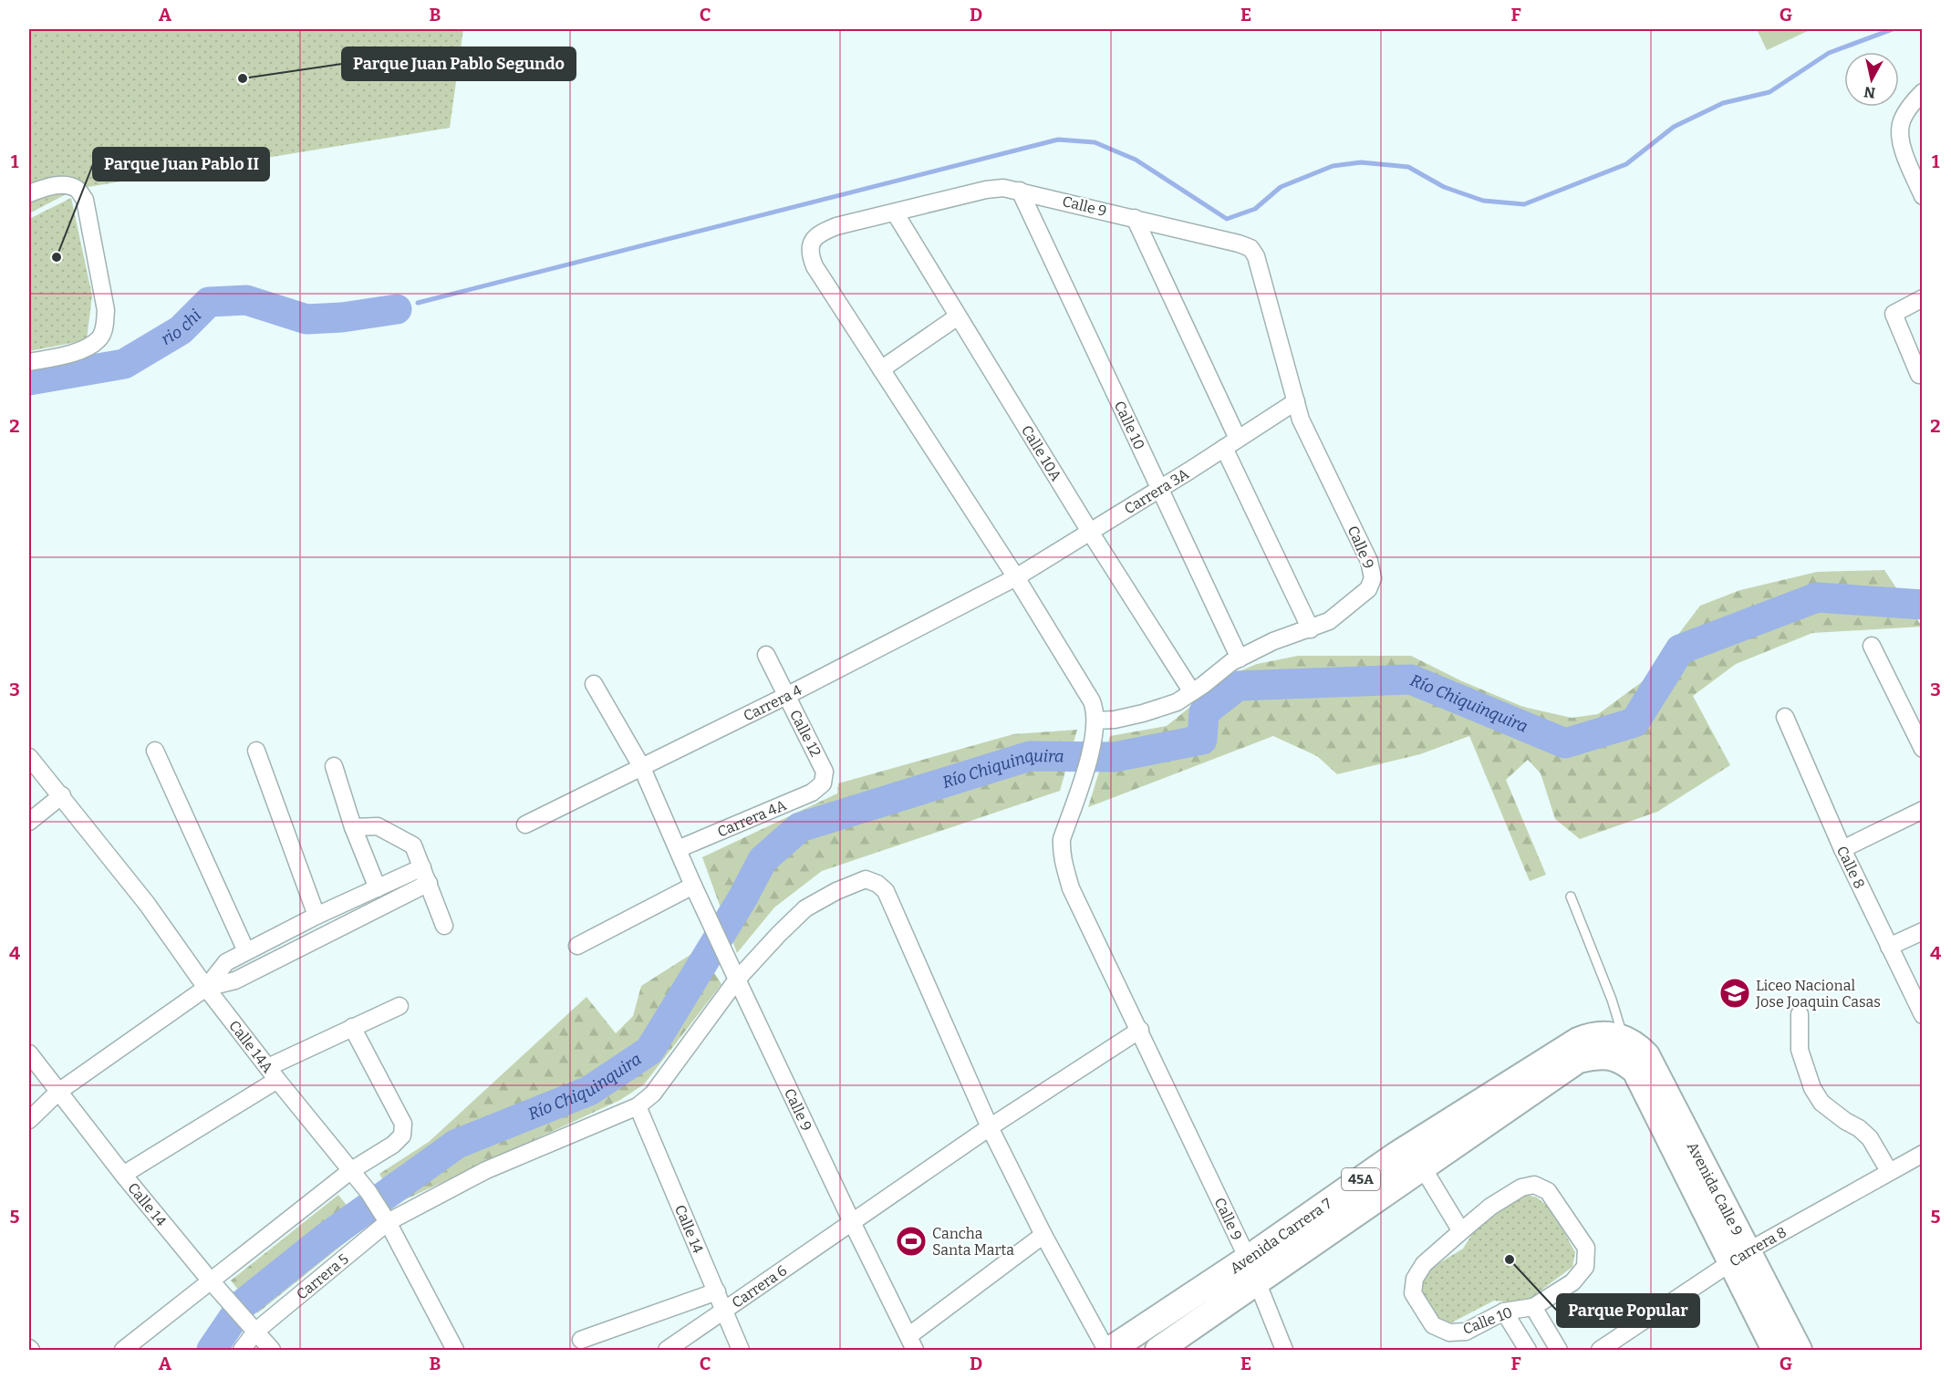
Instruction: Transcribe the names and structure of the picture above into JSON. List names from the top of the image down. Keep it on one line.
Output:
{"streets":{"main road":["45A","Avenida Calle 9","Avenida Carrera 7"],"street":["Calle 9","Calle 10","Calle 10A","Carrera 3A","Carrera 4","Calle 12","Carrera 4A","Calle 8","Calle 14A","Calle 14","Carrera 8","Carrera 5","Carrera 6"]},"crossings":[["Calle 9","Calle 10"],["Calle 9","Calle 10A"],["Calle 9","Carrera 3A"],["Calle 9","Carrera 4"],["Calle 9","Carrera 4A"],["Calle 9","Avenida Carrera 7"],["Calle 9","Carrera 6"],["Calle 10","Carrera 3A"],["Calle 10A","Carrera 3A"],["Carrera 3A","Carrera 4"],["Carrera 4","Calle 12"],["Calle 12","Carrera 4A"],["Calle 14A","Carrera 5"],["Avenida Calle 9","Avenida Carrera 7"],["Avenida Calle 9","Carrera 8"],["Calle 14","Carrera 5"],["Calle 14","Carrera 6"]],"water":["rio chi","Río Chiquinquira"],"places":{"other":["Parque Juan Pablo Segundo","Parque Juan Pablo II","Parque Popular"],"school or university":["Liceo Nacional Jose Joaquin Casas"],"sports":["Cancha Santa Marta"]},"north":"bottom","grid":{"columns":["A","B","C","D","E","F","G"],"rows":["1","2","3","4","5"]}}
